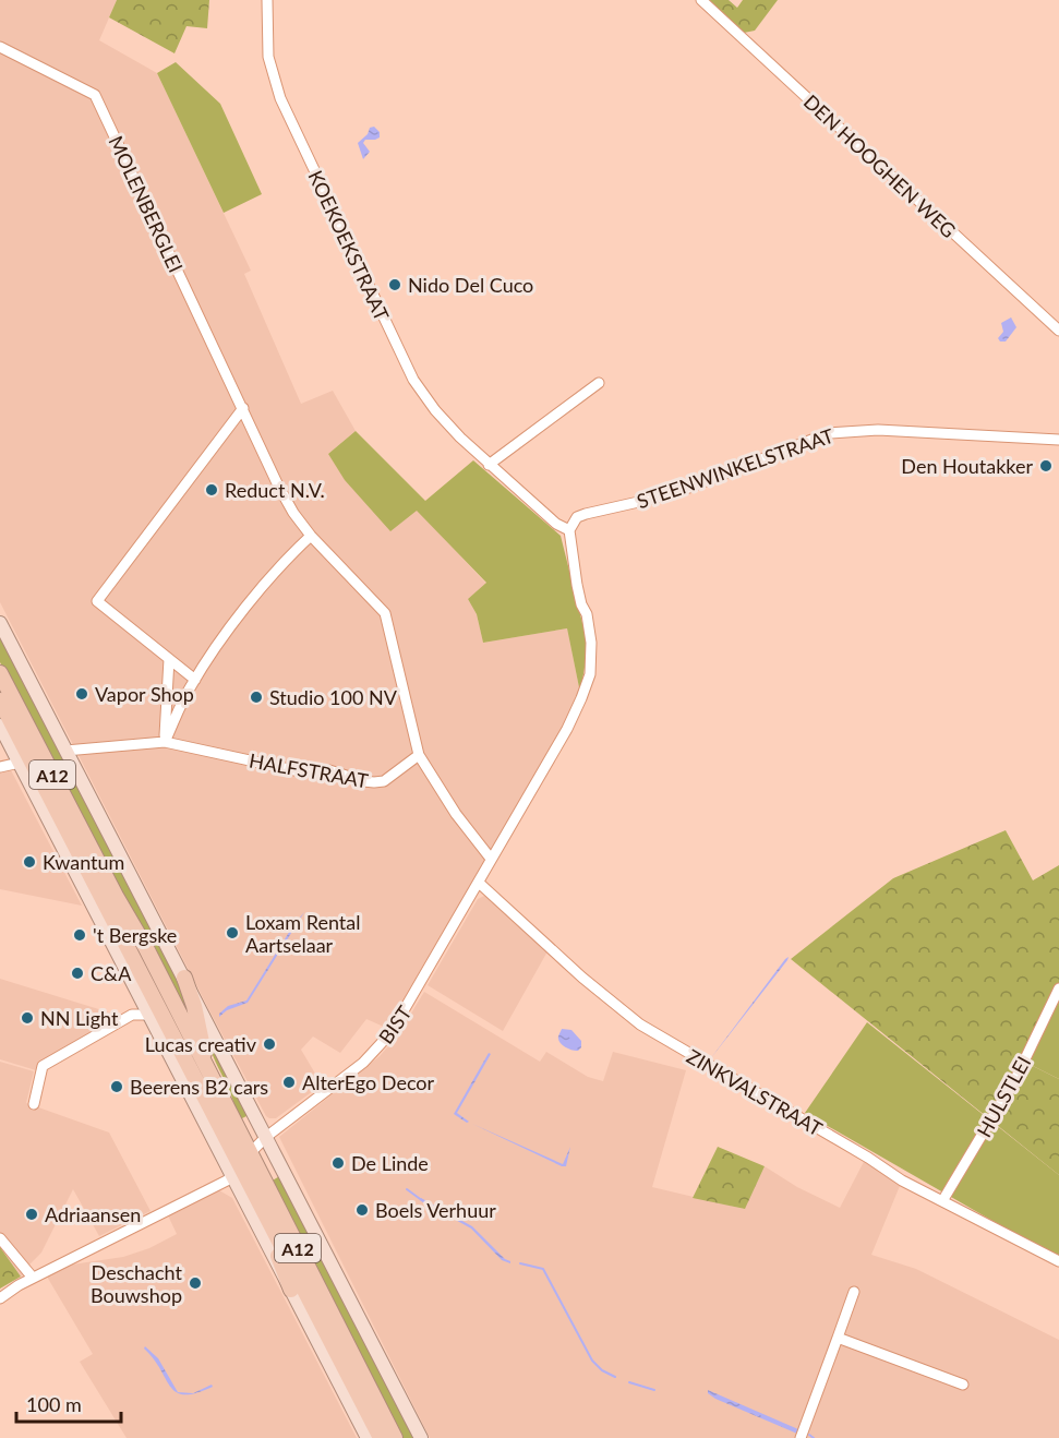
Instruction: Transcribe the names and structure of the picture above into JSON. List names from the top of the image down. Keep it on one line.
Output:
{"streets":{"highway":["A12"],"street":["DEN HOOGHEN WEG","MOLENBERGLEI","KOEKOEKSTRAAT","STEENWINKELSTRAAT","HALFSTRAAT","BIST","ZINKVALSTRAAT","HULSTLEI"]},"crossings":[["MOLENBERGLEI","HALFSTRAAT"],["KOEKOEKSTRAAT","STEENWINKELSTRAAT"],["A12","BIST"],["BIST","ZINKVALSTRAAT"],["ZINKVALSTRAAT","HULSTLEI"]],"places":["Nido Del Cuco","Den Houtakker","Reduct N.V.","Vapor Shop","Studio 100 NV","Kwantum","Loxam Rental Aartselaar","'t Bergske","C&A","NN Light","Lucas creativ","AlterEgo Decor","Beerens B2 cars","De Linde","Boels Verhuur","Adriaansen","Deschacht Bouwshop"],"scale_bar":"100 m"}
